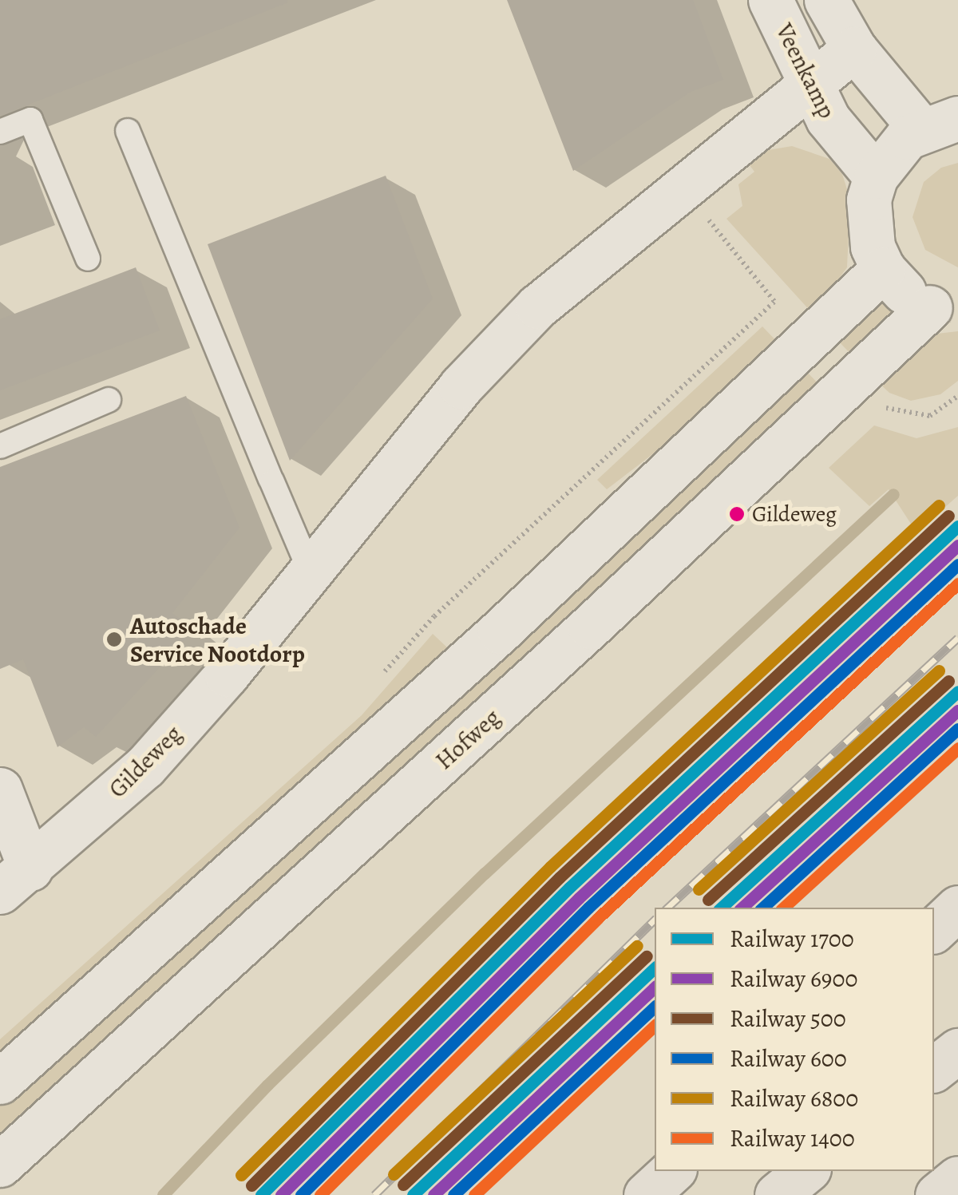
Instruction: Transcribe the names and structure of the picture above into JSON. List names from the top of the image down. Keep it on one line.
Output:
{"streets":{"main road":["Veenkamp","Hofweg","Gildeweg"]},"crossings":[["Veenkamp","Gildeweg"]],"places":["Gildeweg","Autoschade Service Nootdorp"],"lines":["rail line 6800","rail line 500","rail line 1700","rail line 6900","rail line 600","rail line 1400"],"legend":["Railway 1700","Railway 6900","Railway 500","Railway 600","Railway 6800","Railway 1400"]}
